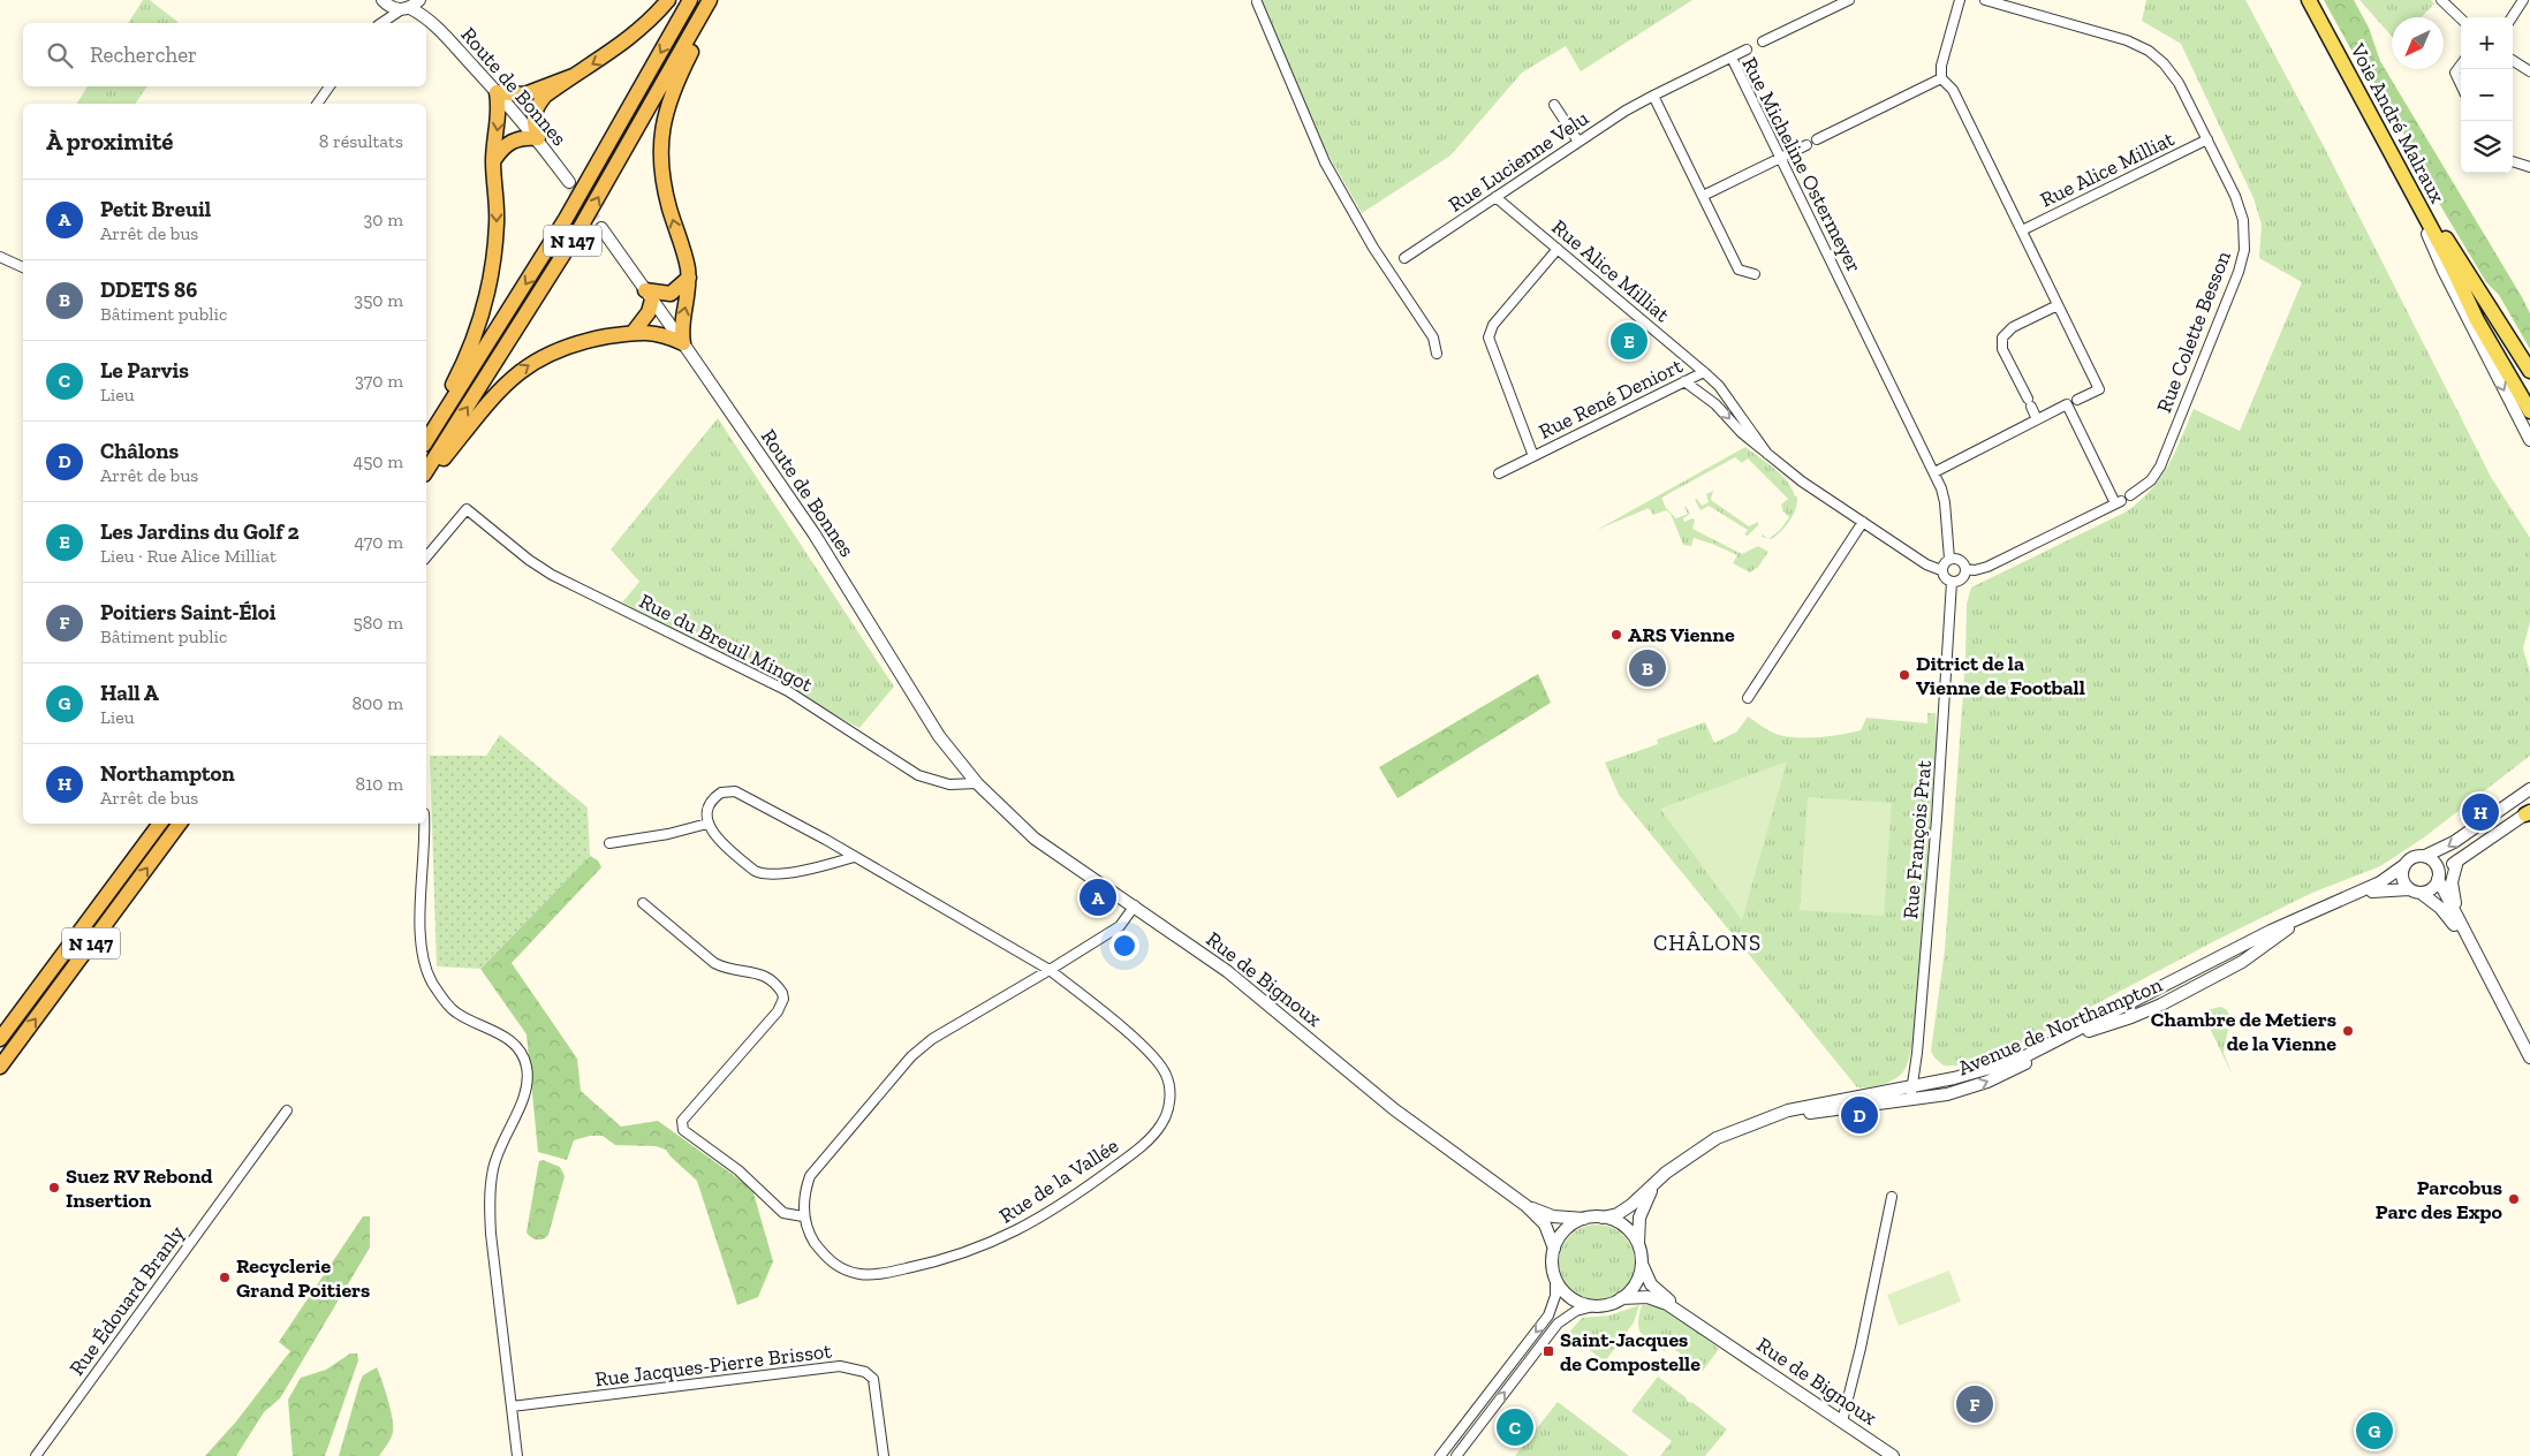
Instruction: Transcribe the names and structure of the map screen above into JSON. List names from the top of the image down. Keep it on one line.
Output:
{"streets":{"highway":["N 147"],"main road":["Voie André Malraux"],"street":["Route de Bonnes","Rue Lucienne Velu","Rue Micheline Ostermeyer","Rue Alice Milliat","Rue Colette Besson","Rue René Deniort","Rue du Breuil Mingot","Rue François Prat","Rue de Bignoux","Avenue de Northampton","Rue de la Vallée","Rue Édouard Branly","Rue Jacques-Pierre Brissot"]},"crossings":[["Route de Bonnes","Rue du Breuil Mingot"],["Route de Bonnes","Rue de Bignoux"],["Rue Lucienne Velu","Rue Micheline Ostermeyer"],["Rue Lucienne Velu","Rue Alice Milliat"],["Rue Micheline Ostermeyer","Rue François Prat"],["Rue Alice Milliat","Rue Colette Besson"],["Rue Alice Milliat","Rue René Deniort"],["Rue du Breuil Mingot","Rue de Bignoux"],["Rue François Prat","Avenue de Northampton"],["Rue de Bignoux","Avenue de Northampton"]],"districts":["CHÂLONS"],"places":{"other":["ARS Vienne","Ditrict de la Vienne de Football","Chambre de Metiers de la Vienne","Suez RV Rebond Insertion","Parcobus Parc des Expo","Recyclerie Grand Poitiers"],"transit":["Saint-Jacques de Compostelle"]},"north":"bottom left","page":{"map_buttons":["+","−"],"search":"Rechercher","heading":["À proximité","8 résultats"],"list":[{"mark":"A","name":"Petit Breuil","note":"Arrêt de bus","value":"30 m"},{"mark":"B","name":"DDETS 86","note":"Bâtiment public","value":"350 m"},{"mark":"C","name":"Le Parvis","note":"Lieu","value":"370 m"},{"mark":"D","name":"Châlons","note":"Arrêt de bus","value":"450 m"},{"mark":"E","name":"Les Jardins du Golf 2","note":"Lieu · Rue Alice Milliat","value":"470 m"},{"mark":"F","name":"Poitiers Saint-Éloi","note":"Bâtiment public","value":"580 m"},{"mark":"G","name":"Hall A","note":"Lieu","value":"800 m"},{"mark":"H","name":"Northampton","note":"Arrêt de bus","value":"810 m"}],"pins":["E","B","H","A","D","F","C","G"]}}
